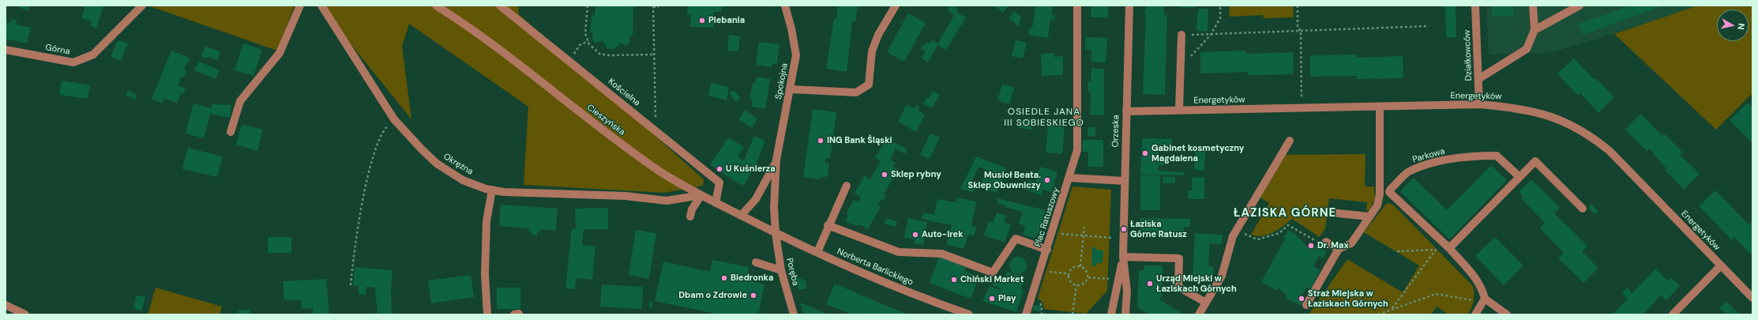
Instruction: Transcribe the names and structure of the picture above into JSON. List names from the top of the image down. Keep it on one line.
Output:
{"streets":{"street":["Górna","Działkowców","Spokojna","Kościelna","Energetyków","Cieszyńska","Orzeska","Parkowa","Okrężna","Plac Ratuszowy","Norberta Barlickiego","Poręba"]},"crossings":[["Działkowców","Energetyków"],["Spokojna","Cieszyńska"],["Spokojna","Norberta Barlickiego"],["Spokojna","Poręba"],["Kościelna","Cieszyńska"],["Energetyków","Orzeska"],["Cieszyńska","Okrężna"],["Cieszyńska","Norberta Barlickiego"],["Cieszyńska","Poręba"],["Norberta Barlickiego","Poręba"]],"districts":["OSIEDLE JANA III SOBIESKIEGO","ŁAZISKA GÓRNE"],"places":["Plebania","ING Bank Śląski","Gabinet kosmetyczny Magdalena","U Kuśnierza","Sklep rybny","Musioł Beata. Sklep Obuwniczy","Łaziska Górne Ratusz","Auto-Irek","Dr. Max","Biedronka","Chiński Market","Urząd Miejski w Łaziskach Górnych","Dbam o Zdrowie","Play","Straż Miejska w Łaziskach Górnych"],"north":"right"}
